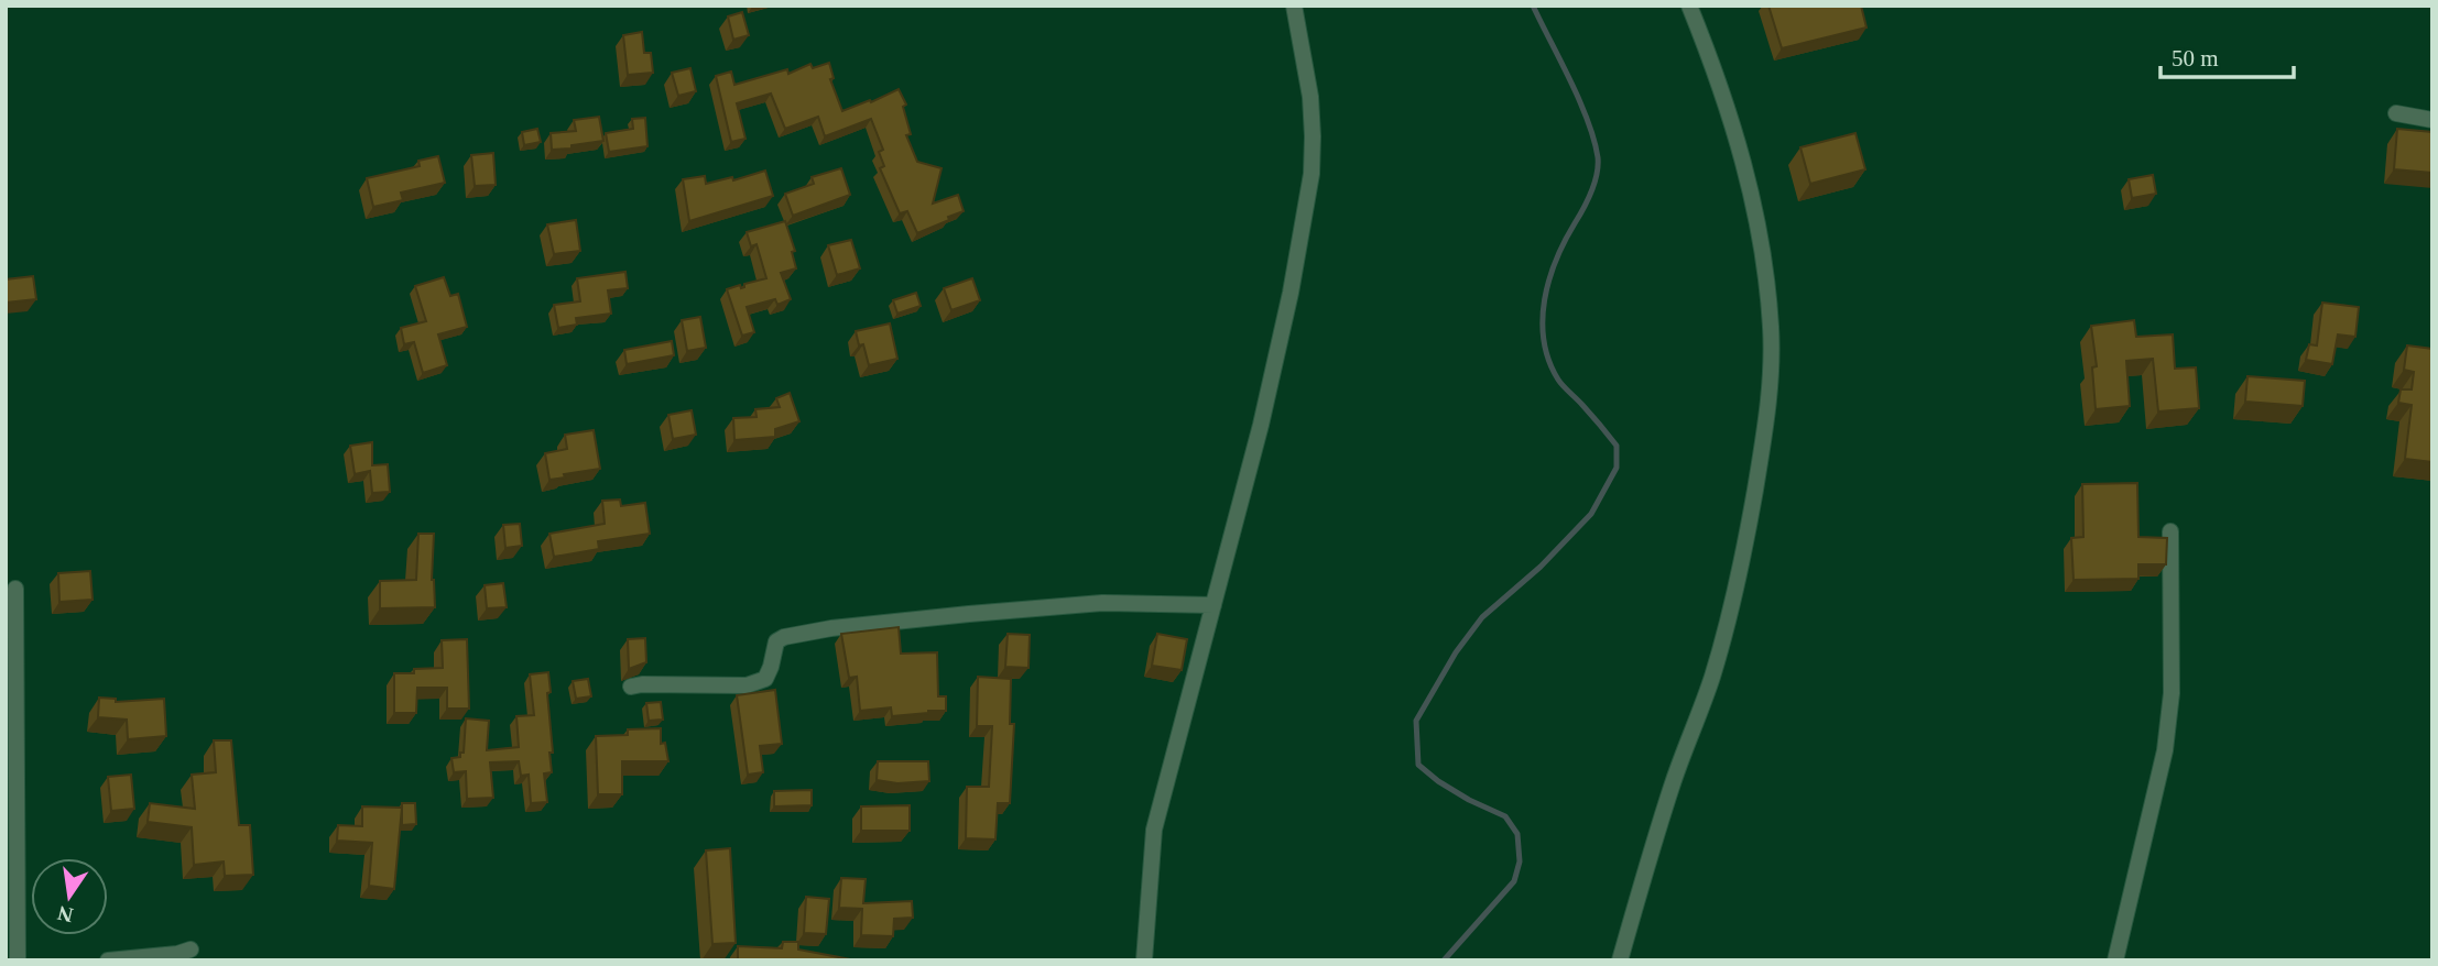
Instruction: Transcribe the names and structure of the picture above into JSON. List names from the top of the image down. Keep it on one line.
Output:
{"scale_bar":"50 m","north":"bottom"}
